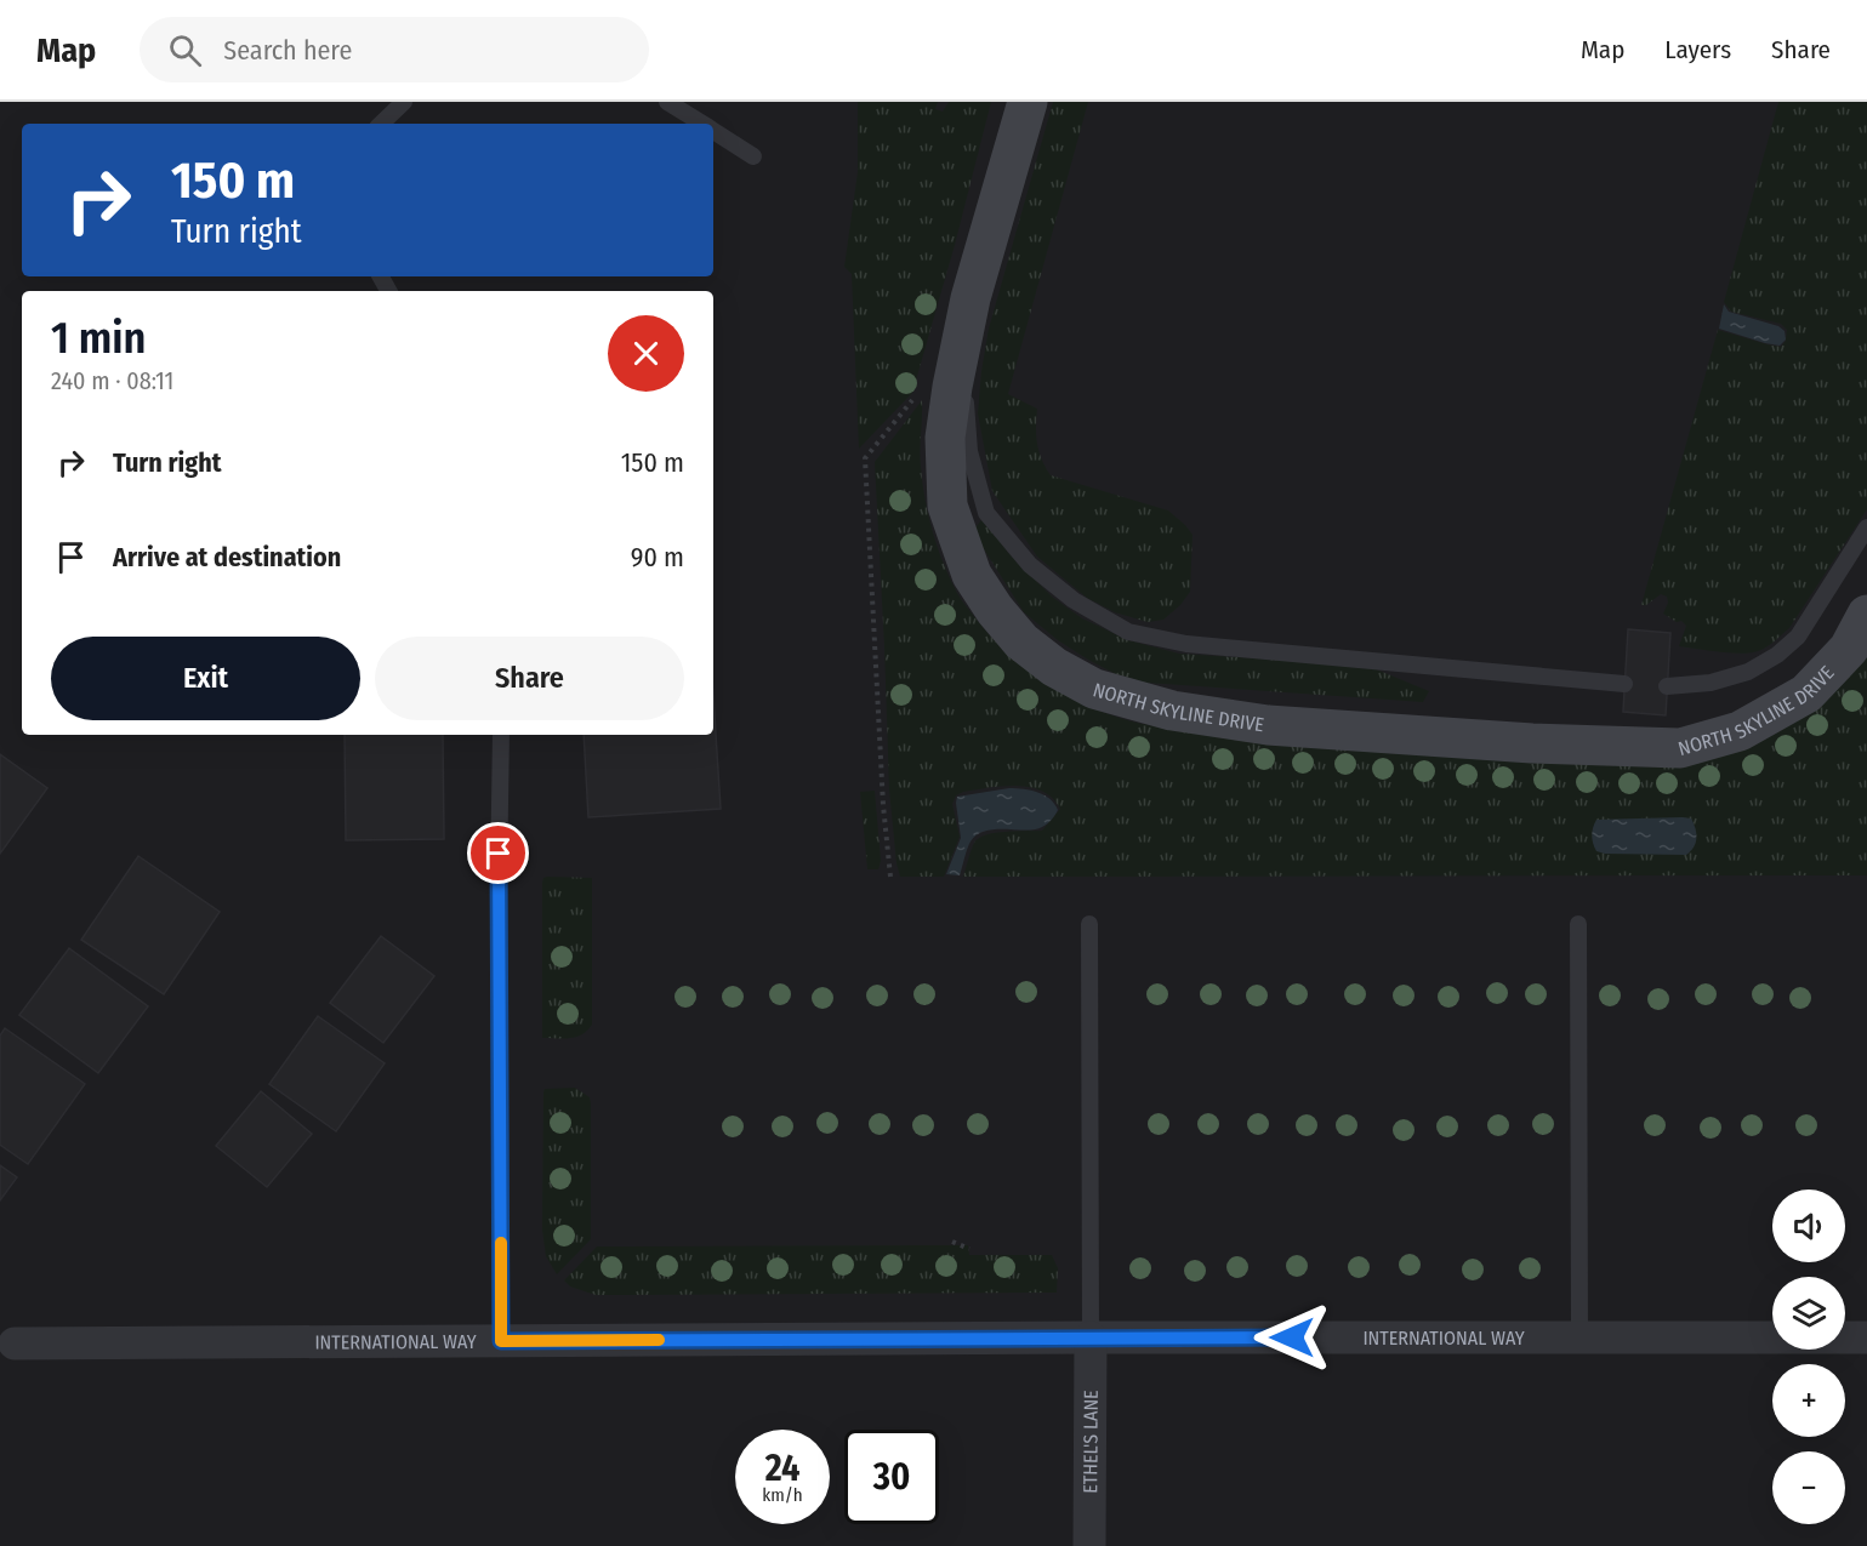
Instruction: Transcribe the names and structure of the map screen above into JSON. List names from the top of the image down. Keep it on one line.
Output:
{"streets":{"main road":["NORTH SKYLINE DRIVE"],"street":["INTERNATIONAL WAY","ETHEL'S LANE"]},"crossings":[["INTERNATIONAL WAY","ETHEL'S LANE"]],"page":{"header":"Map","search":"Search here","nav":["Map","Layers","Share"],"turn":["150 m","Turn right"],"heading":["1 min","240 m · 08:11"],"list":[{"name":"Turn right","value":"150 m"},{"name":"Arrive at destination","value":"90 m"}],"buttons":["Exit","Share"],"map_buttons":["+","−"],"speed":"24 km/h","limit":"30"}}
